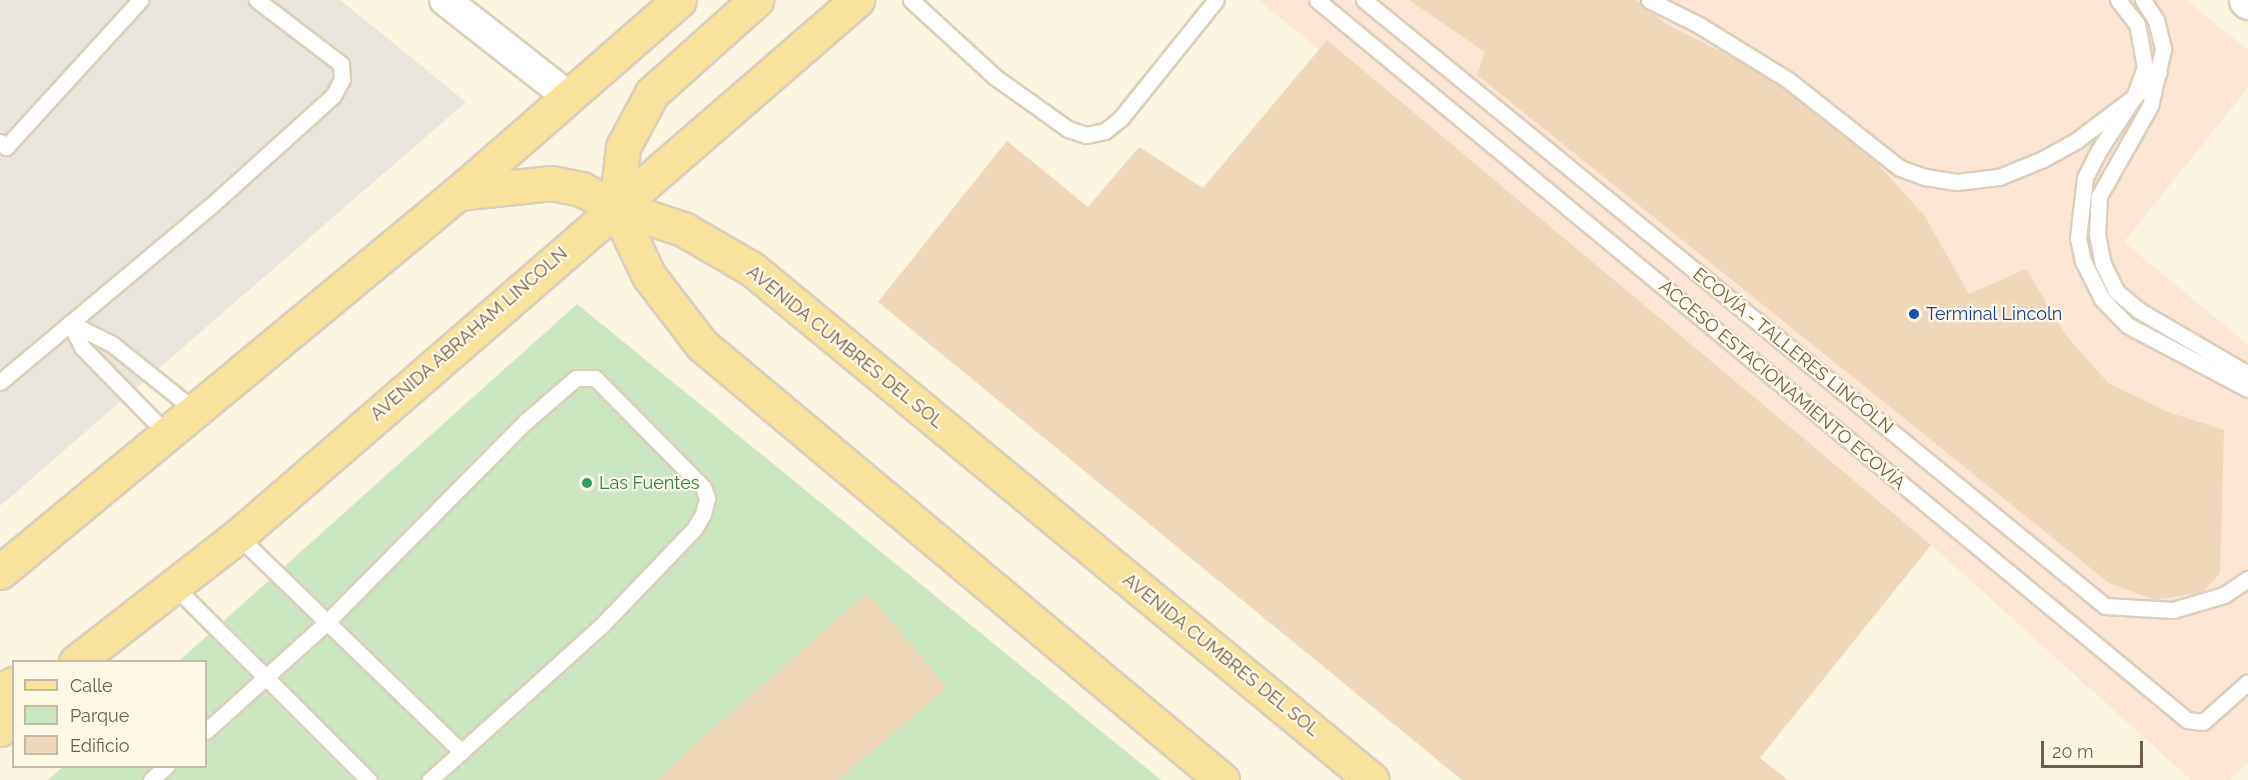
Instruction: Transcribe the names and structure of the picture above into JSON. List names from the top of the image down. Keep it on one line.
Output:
{"streets":{"main road":["AVENIDA ABRAHAM LINCOLN","AVENIDA CUMBRES DEL SOL"],"lane":["ECOVÍA - TALLERES LINCOLN","ACCESO ESTACIONAMIENTO ECOVÍA"]},"crossings":[["AVENIDA ABRAHAM LINCOLN","AVENIDA CUMBRES DEL SOL"]],"places":["Terminal Lincoln","Las Fuentes"],"legend":["Calle","Parque","Edificio"],"scale_bar":"20 m"}
